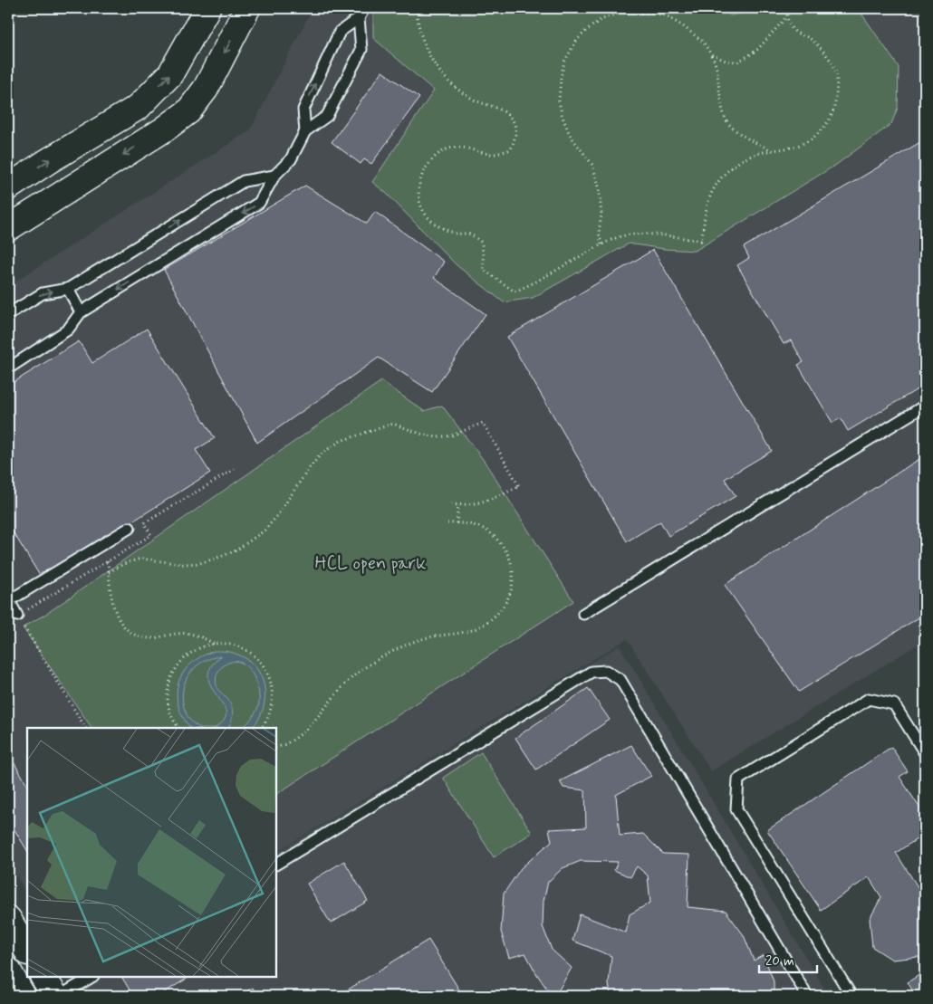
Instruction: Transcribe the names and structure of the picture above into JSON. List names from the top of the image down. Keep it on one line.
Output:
{"parks":["HCL open park"],"scale_bar":"20 m"}
